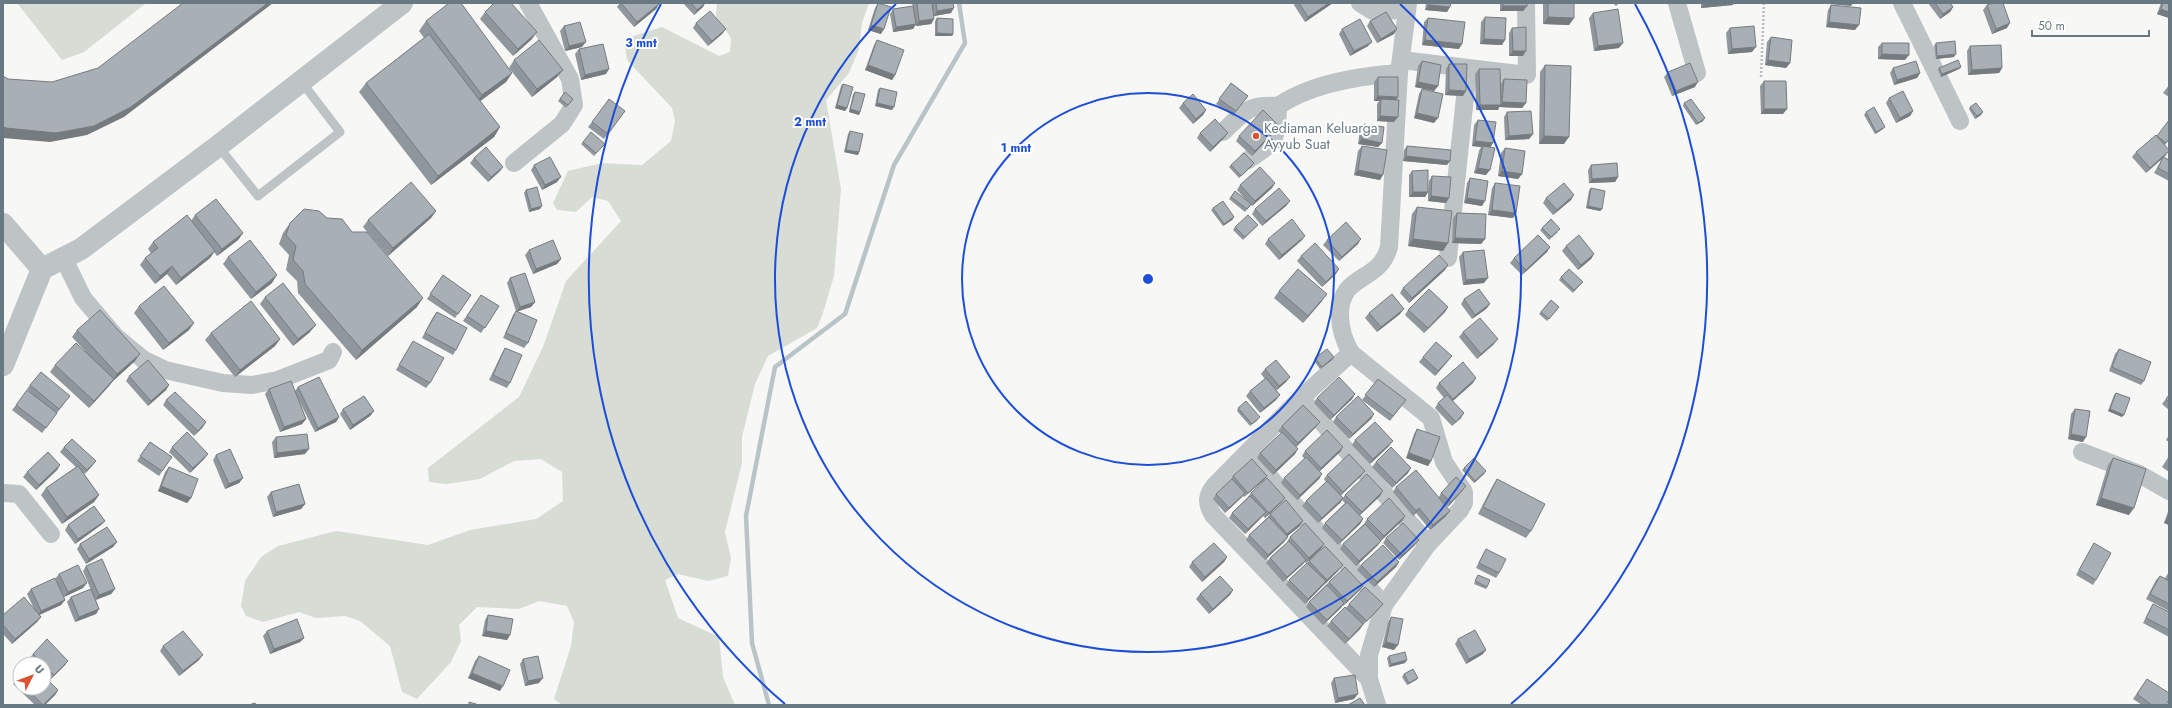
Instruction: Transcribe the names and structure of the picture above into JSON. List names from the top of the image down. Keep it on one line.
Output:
{"places":["Kediaman Keluarga Ayyub Suat"],"scale_bar":"50 m","north":"top right","rings":["3 mnt","2 mnt","1 mnt"]}
